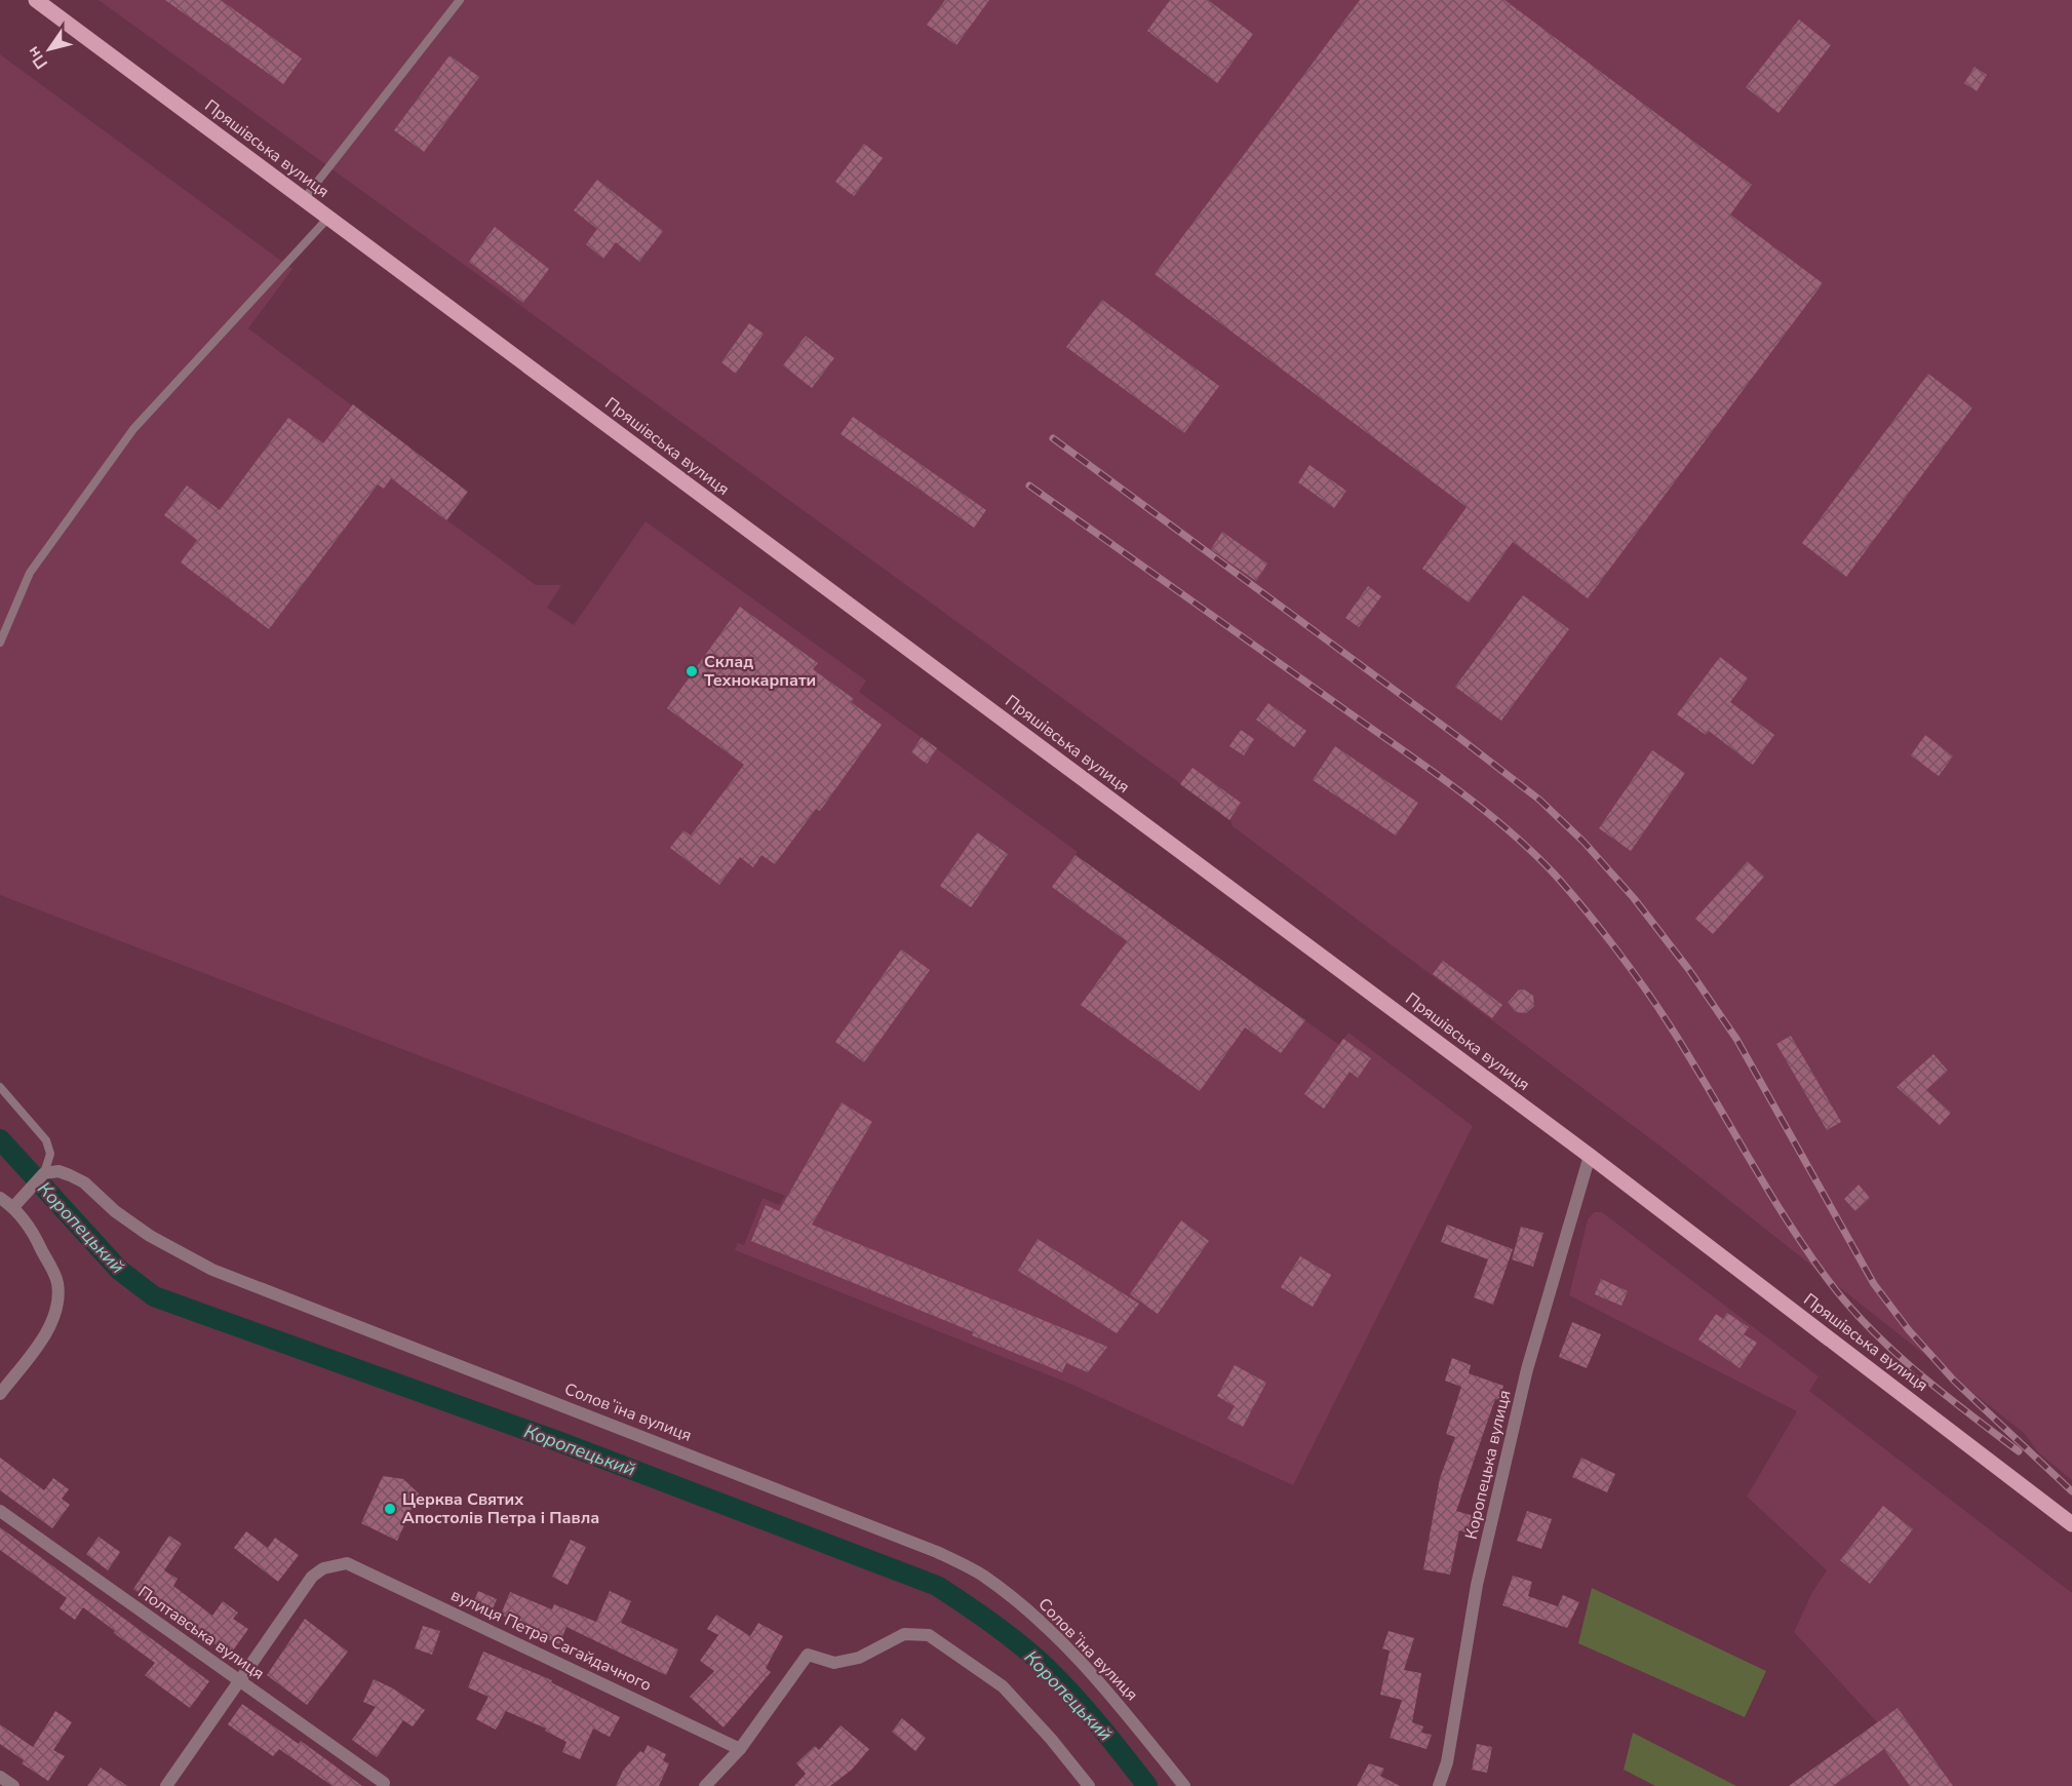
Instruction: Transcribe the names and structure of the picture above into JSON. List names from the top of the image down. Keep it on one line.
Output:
{"streets":{"main road":["Пряшівська вулиця"],"street":["Соловʼїна вулиця","Коропецька вулиця","Полтавська вулиця","вулиця Петра Сагайдачного"]},"crossings":[["Пряшівська вулиця","Коропецька вулиця"],["Полтавська вулиця","вулиця Петра Сагайдачного"]],"water":["Коропецький"],"places":["Склад Технокарпати","Церква Святих Апостолів Петра і Павла"],"north":"bottom left"}
